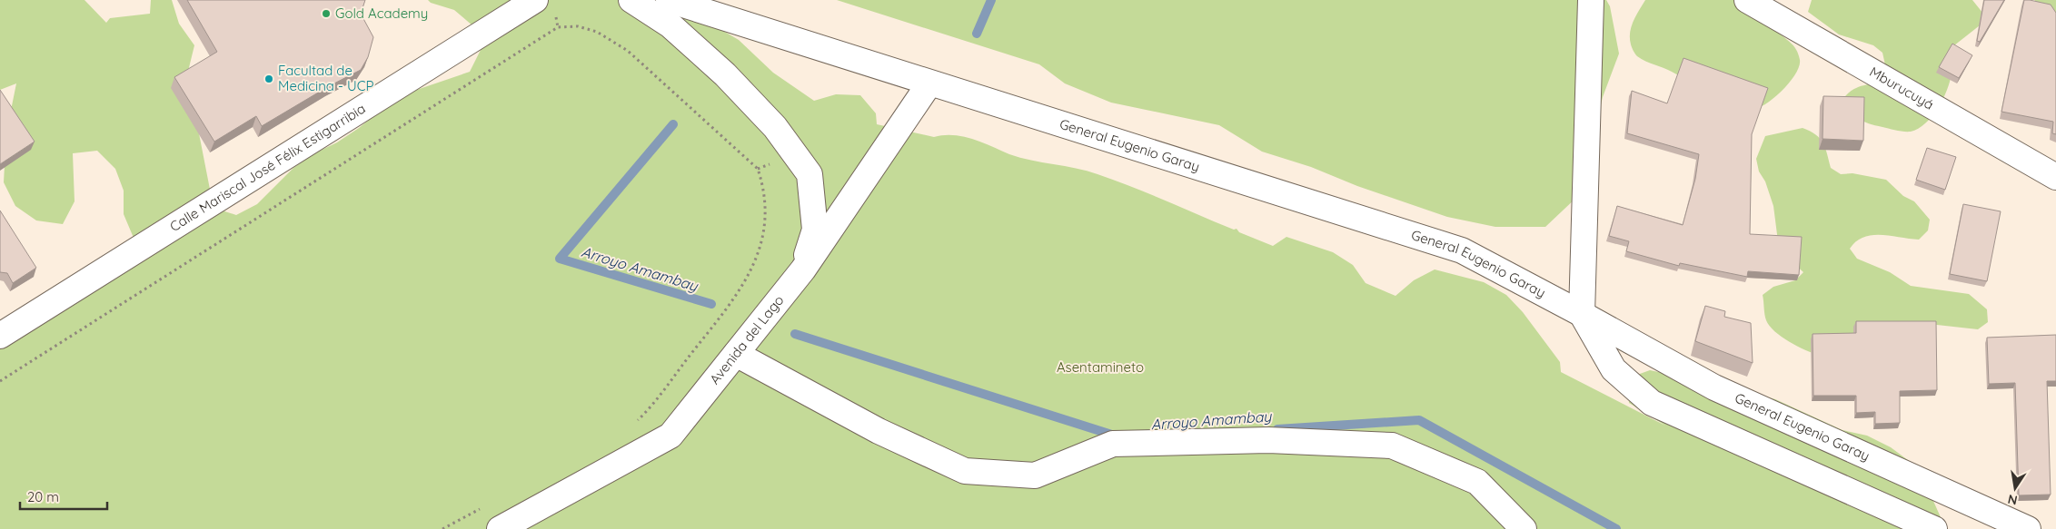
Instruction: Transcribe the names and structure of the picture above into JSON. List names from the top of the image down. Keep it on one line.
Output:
{"streets":{"street":["Mburucuyá","General Eugenio Garay","Calle Mariscal José Félix Estigarribia","Avenida del Lago"]},"crossings":[["General Eugenio Garay","Avenida del Lago"]],"water":["Arroyo Amambay"],"parks":["Asentamineto"],"places":["Gold Academy","Facultad de Medicina - UCP"],"scale_bar":"20 m","north":"bottom"}
